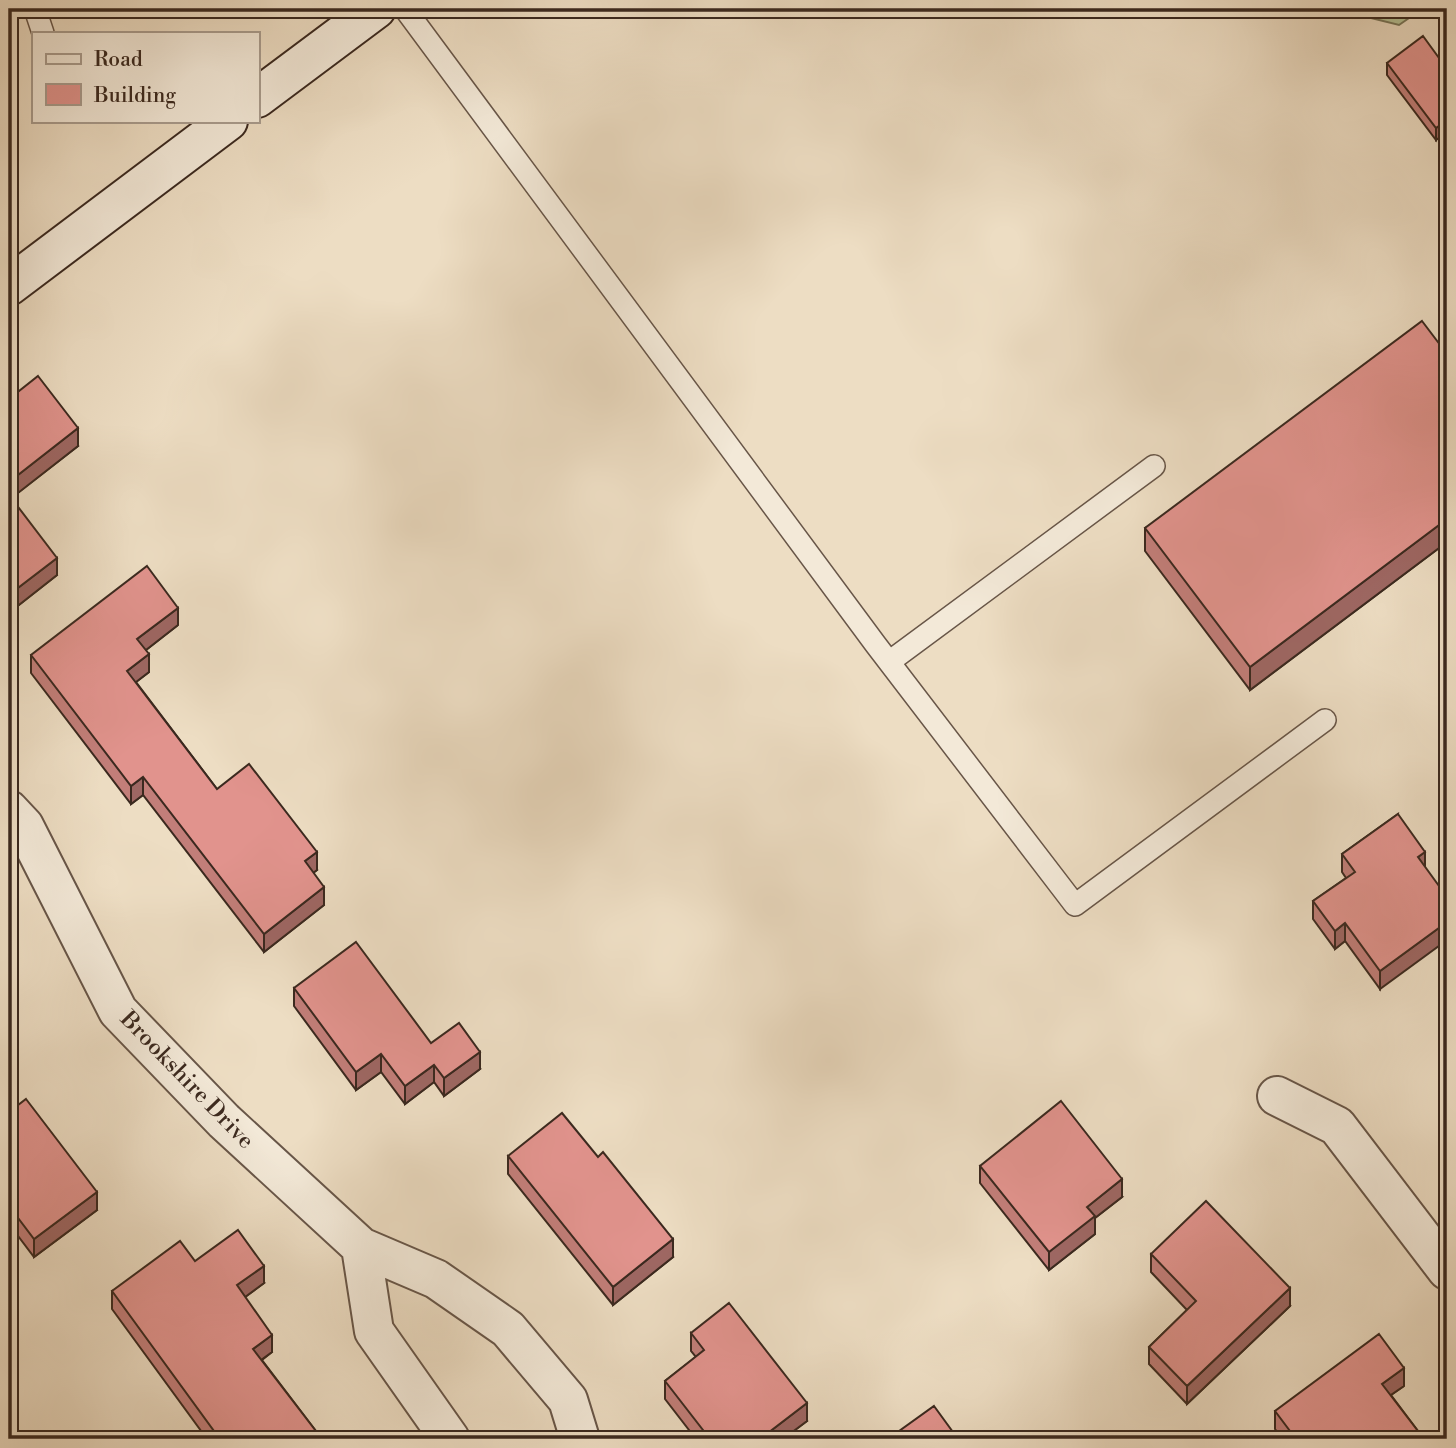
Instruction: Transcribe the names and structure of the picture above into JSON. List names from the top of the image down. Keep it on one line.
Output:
{"streets":{"street":["Brookshire Drive"]},"legend":["Road","Building"]}
